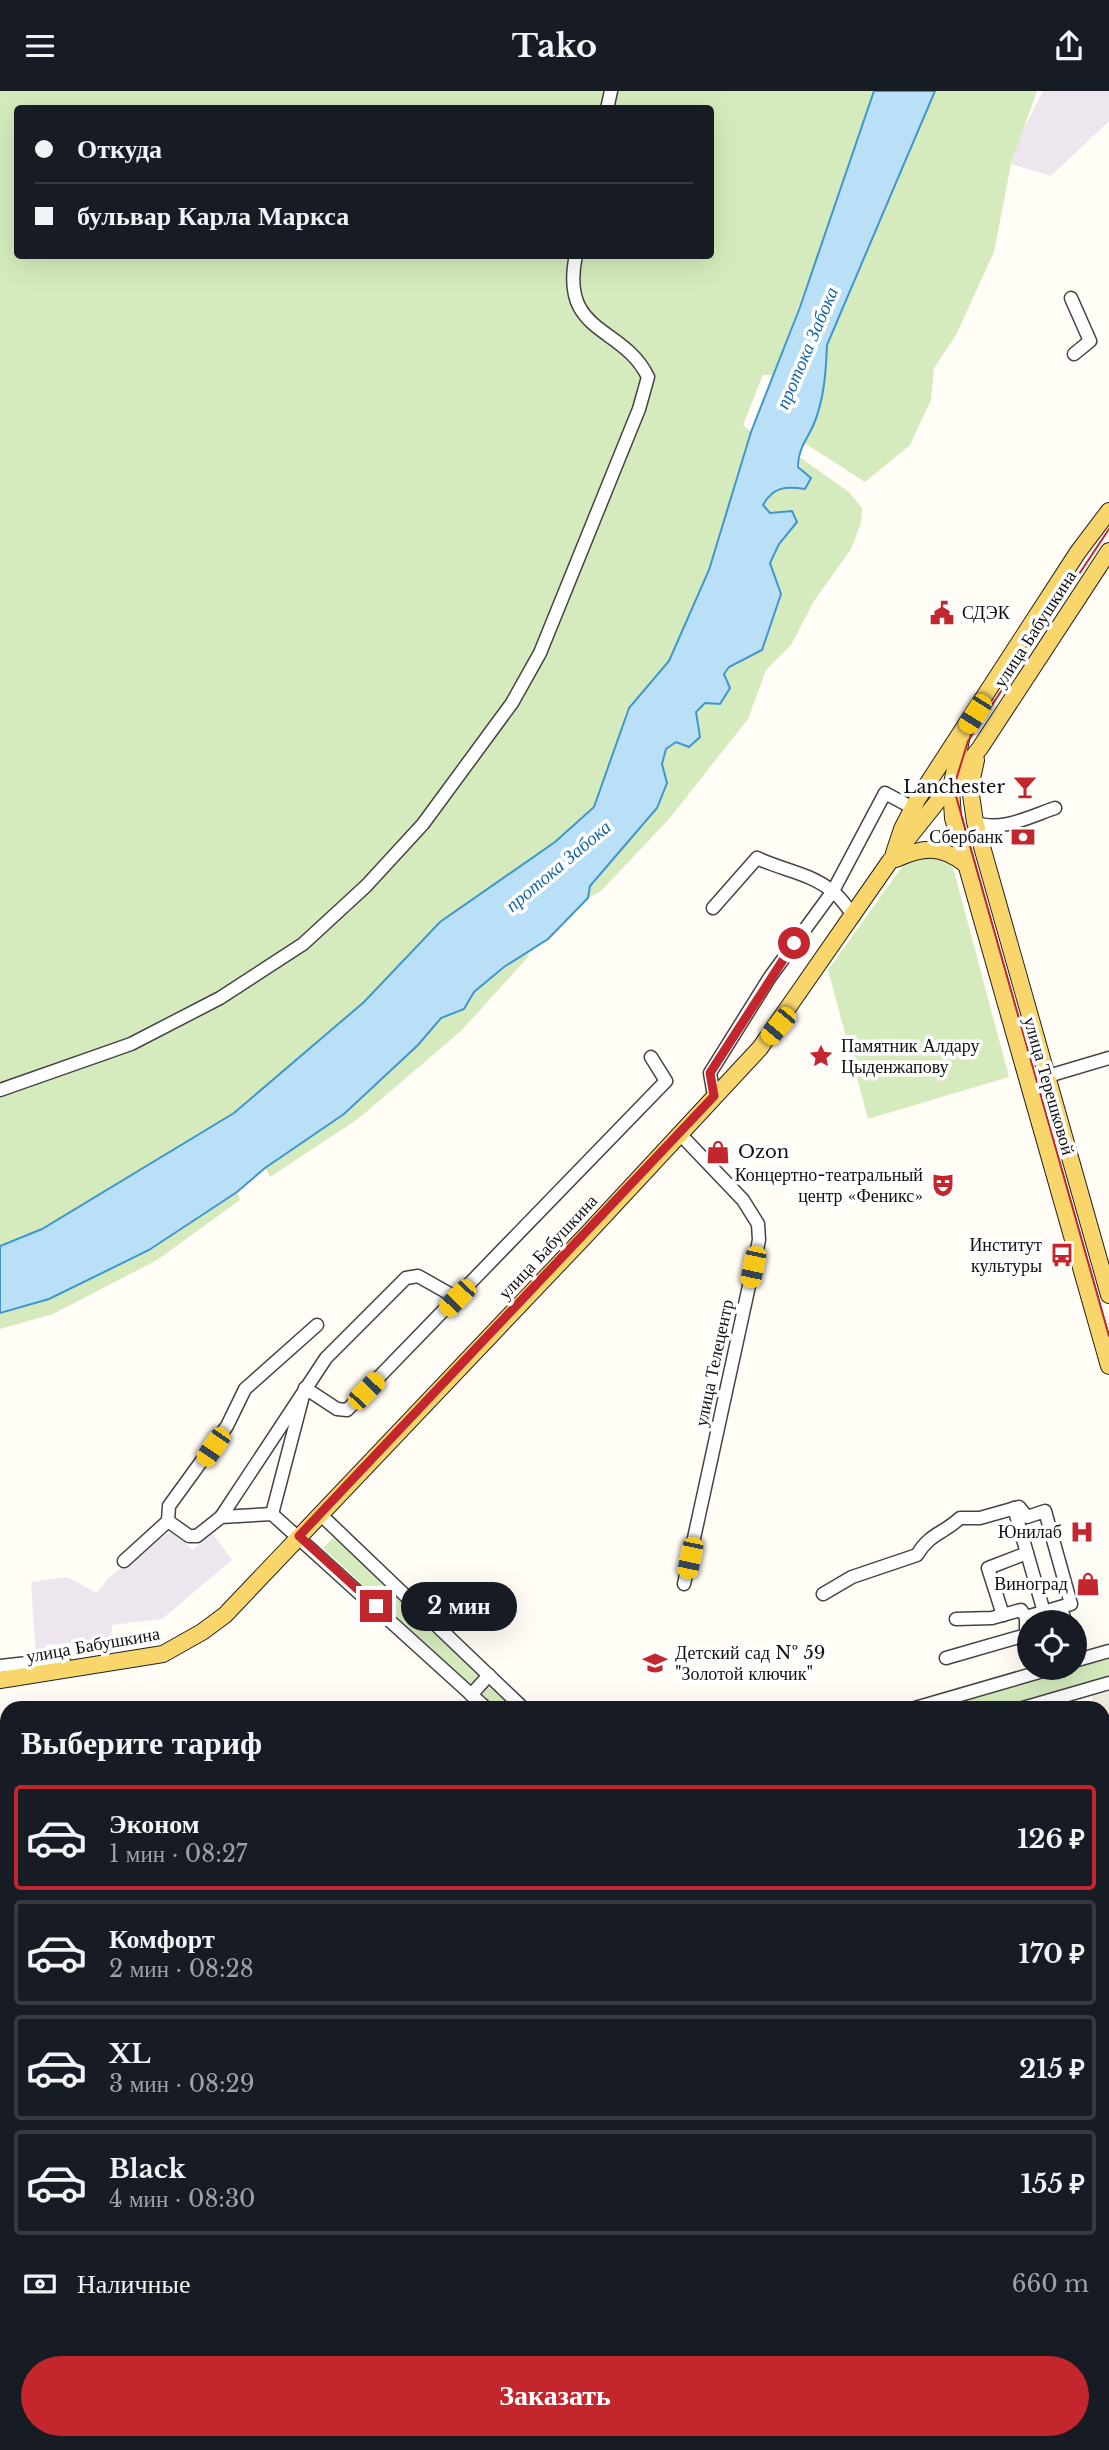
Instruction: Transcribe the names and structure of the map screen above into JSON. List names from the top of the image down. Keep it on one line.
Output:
{"streets":{"main road":["улица Бабушкина","улица Терешковой"],"street":["улица Телецентр"]},"crossings":[["улица Бабушкина","улица Терешковой"],["улица Бабушкина","улица Телецентр"]],"water":["протока Забока"],"places":{"public building":["СДЭК"],"bar":["Lanchester"],"bank":["Сбербанк"],"place":["Памятник Алдару Цыденжапову"],"shop":["Ozon","Виноград"],"theatre":["Концертно-театральный центр «Феникс»"],"bus stop":["Институт культуры"],"hospital":["Юнилаб"],"school or university":["Детский сад № 59 \"Золотой ключик\""]},"page":{"header":"Tako","banner":["Откуда","бульвар Карла Маркса"],"bubble":"2 мин","heading":"Выберите тариф","list":[{"name":"Эконом","note":"1 мин · 08:27","value":"126 ₽"},{"name":"Комфорт","note":"2 мин · 08:28","value":"170 ₽"},{"name":"XL","note":"3 мин · 08:29","value":"215 ₽"},{"name":"Black","note":"4 мин · 08:30","value":"155 ₽"}],"pay":["Наличные","660 m"],"buttons":"Заказать"}}
